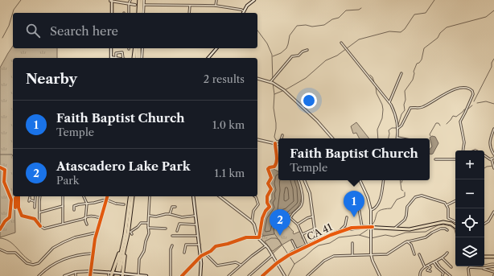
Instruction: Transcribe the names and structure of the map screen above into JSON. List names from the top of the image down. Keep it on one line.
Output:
{"streets":{"main road":["CA 41"]},"page":{"search":"Search here","heading":["Nearby","2 results"],"list":[{"mark":"1","name":"Faith Baptist Church","note":"Temple","value":"1.0 km"},{"mark":"2","name":"Atascadero Lake Park","note":"Park","value":"1.1 km"}],"popup":["Faith Baptist Church","Temple"],"map_buttons":["+","−"],"pins":["1","2"]}}
